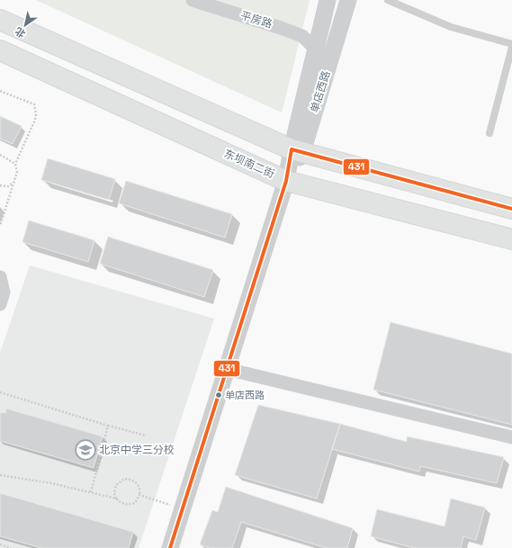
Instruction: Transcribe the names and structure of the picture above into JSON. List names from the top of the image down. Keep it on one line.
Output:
{"streets":{"main road":["东坝南二街"],"street":["平房路","单店西路"]},"crossings":[["平房路","单店西路"],["单店西路","东坝南二街"]],"places":{"other":["单店西路"],"school or university":["北京中学三分校"]},"lines":["transit line 431"],"north":"bottom left"}
